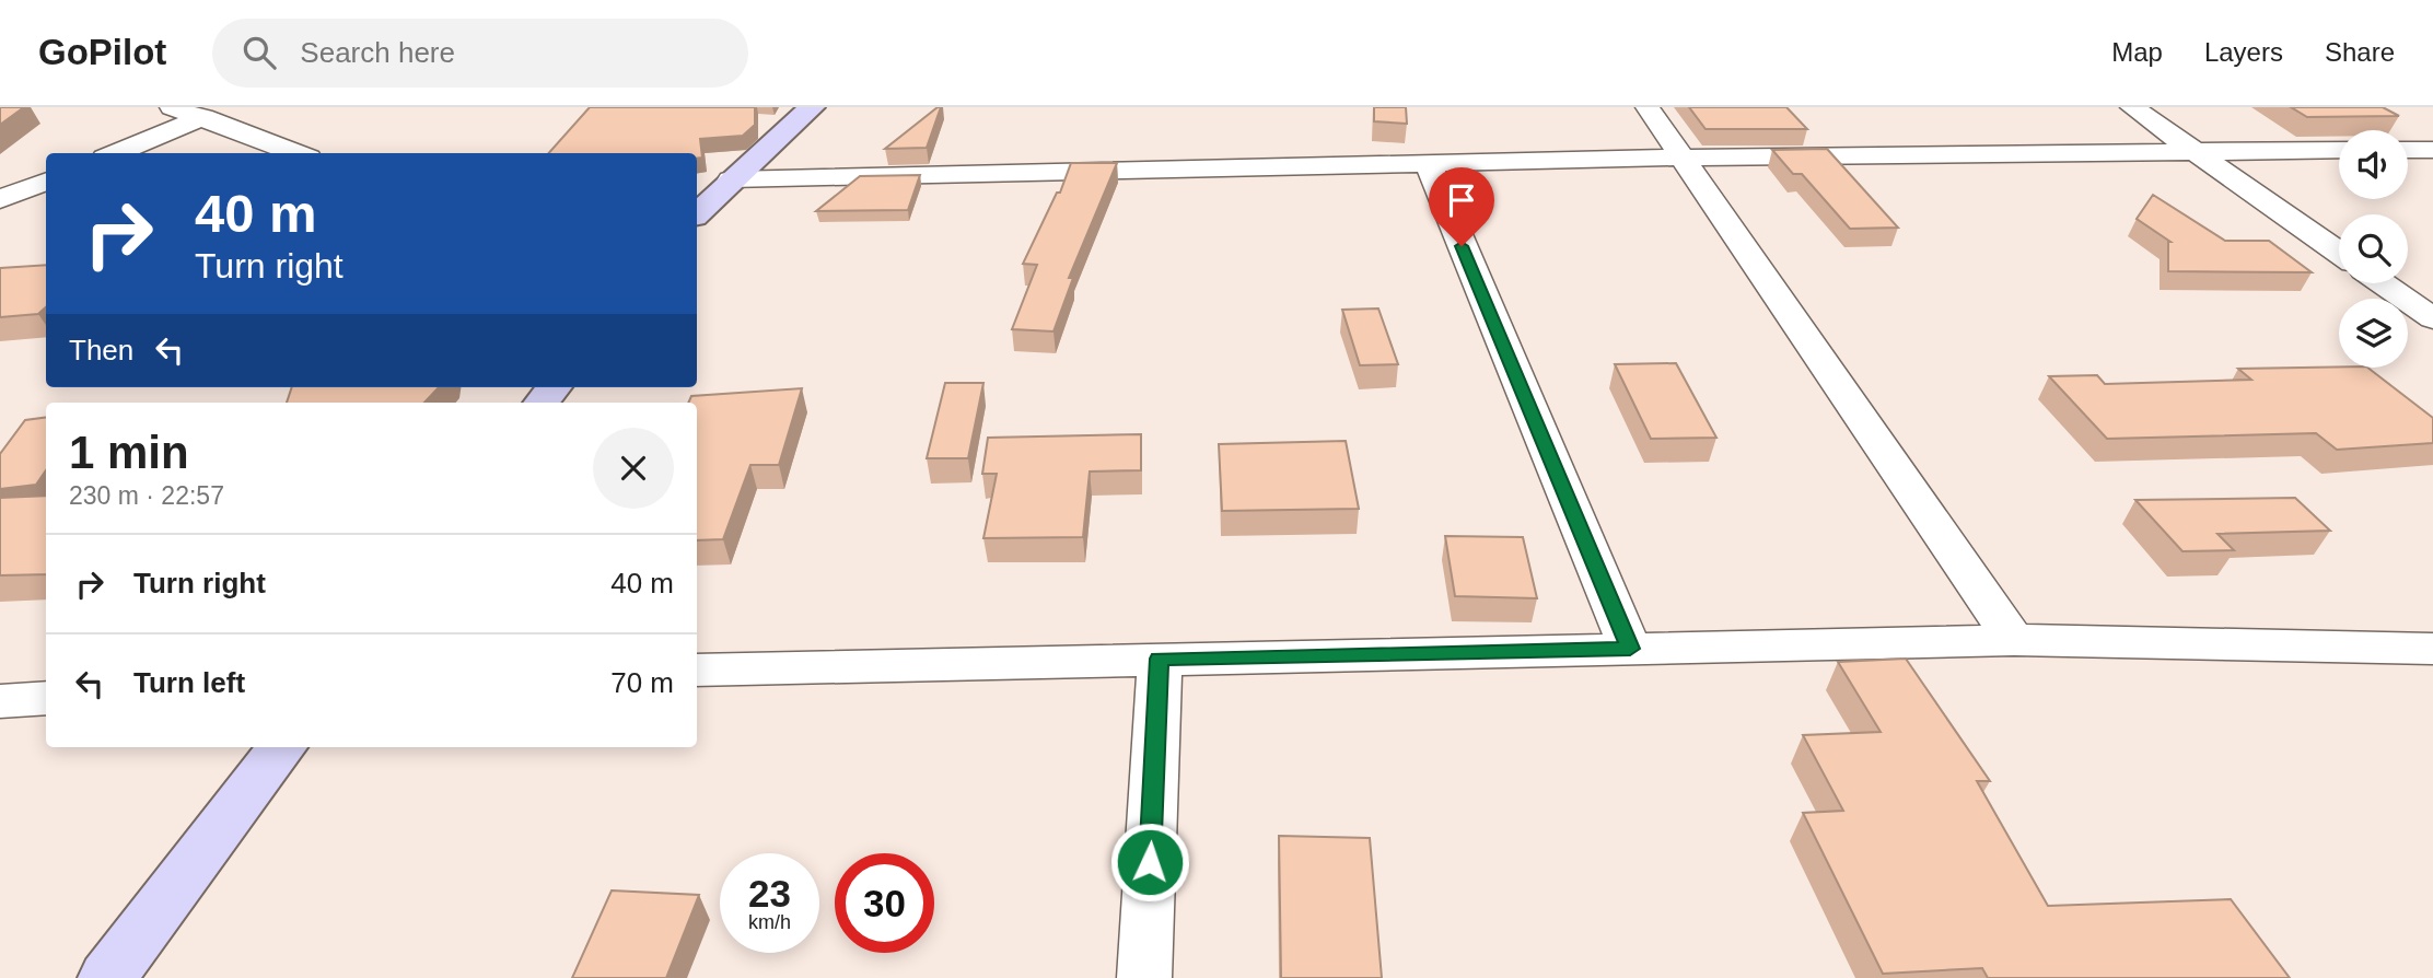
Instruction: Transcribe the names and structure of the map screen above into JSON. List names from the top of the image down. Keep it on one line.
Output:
{"page":{"header":"GoPilot","search":"Search here","nav":["Map","Layers","Share"],"turn":["40 m","Turn right"],"then":"Then","heading":["1 min","230 m · 22:57"],"list":[{"name":"Turn right","value":"40 m"},{"name":"Turn left","value":"70 m"}],"speed":"23 km/h","limit":"30"}}
